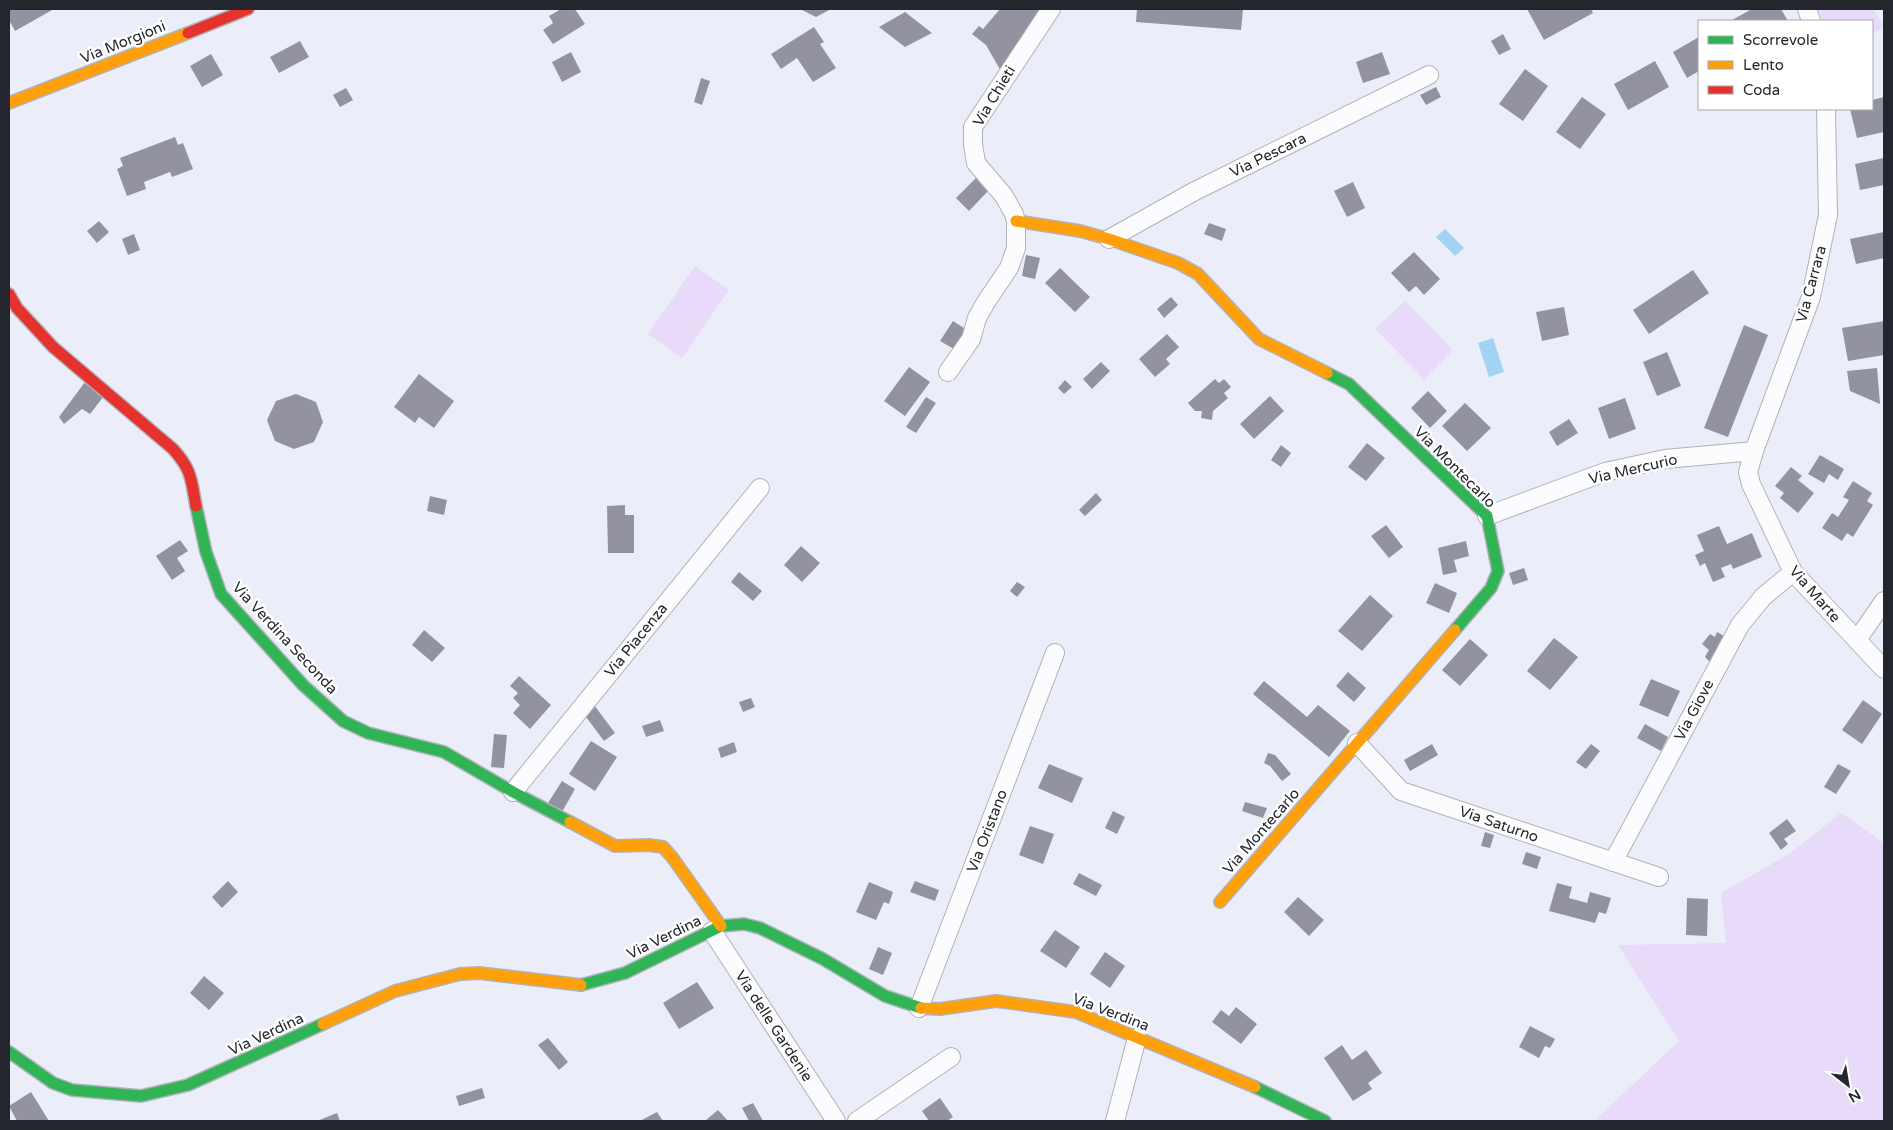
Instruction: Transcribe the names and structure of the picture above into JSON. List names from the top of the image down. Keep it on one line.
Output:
{"streets":{"street":["Via Morgioni","Via Chieti","Via Pescara","Via Carrara","Via Montecarlo","Via Mercurio","Via Marte","Via Verdina Seconda","Via Piacenza","Via Giove","Via Saturno","Via Oristano","Via Verdina","Via delle Gardenie"]},"crossings":[["Via Chieti","Via Montecarlo"],["Via Pescara","Via Montecarlo"],["Via Carrara","Via Mercurio"],["Via Carrara","Via Marte"],["Via Montecarlo","Via Mercurio"],["Via Montecarlo","Via Saturno"],["Via Mercurio","Via Marte"],["Via Marte","Via Giove"],["Via Verdina Seconda","Via Piacenza"],["Via Verdina Seconda","Via Verdina"],["Via Verdina Seconda","Via delle Gardenie"],["Via Giove","Via Saturno"],["Via Oristano","Via Verdina"],["Via Verdina","Via delle Gardenie"]],"legend":["Scorrevole","Lento","Coda"],"north":"bottom right"}
